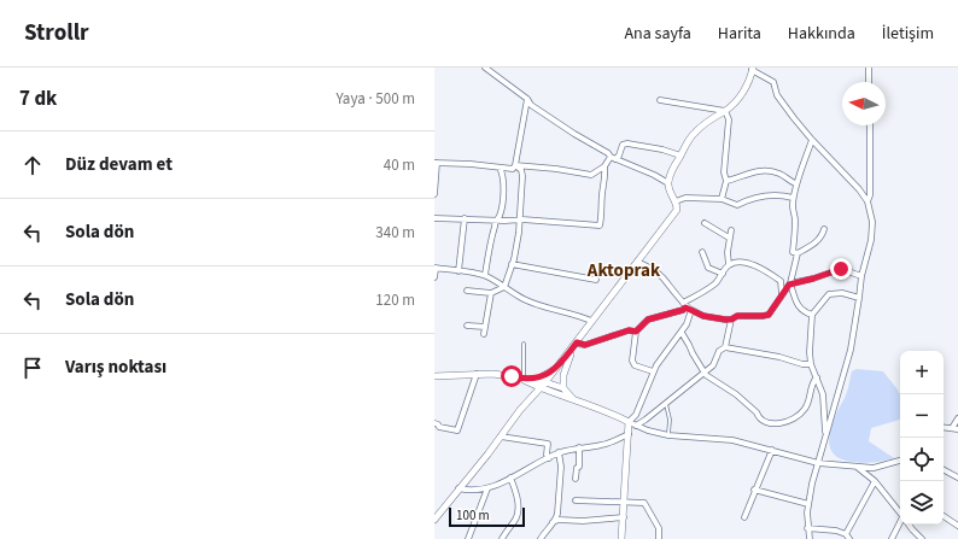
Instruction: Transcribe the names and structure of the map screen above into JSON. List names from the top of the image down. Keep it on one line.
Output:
{"districts":["Aktoprak"],"scale_bar":"100 m","north":"left","page":{"header":"Strollr","nav":["Ana sayfa","Harita","Hakkında","İletişim"],"heading":["7 dk","Yaya · 500 m"],"list":[["Düz devam et","40 m"],["Sola dön","340 m"],["Sola dön","120 m"],"Varış noktası"],"map_buttons":["+","−"],"scale":"100 m"}}
